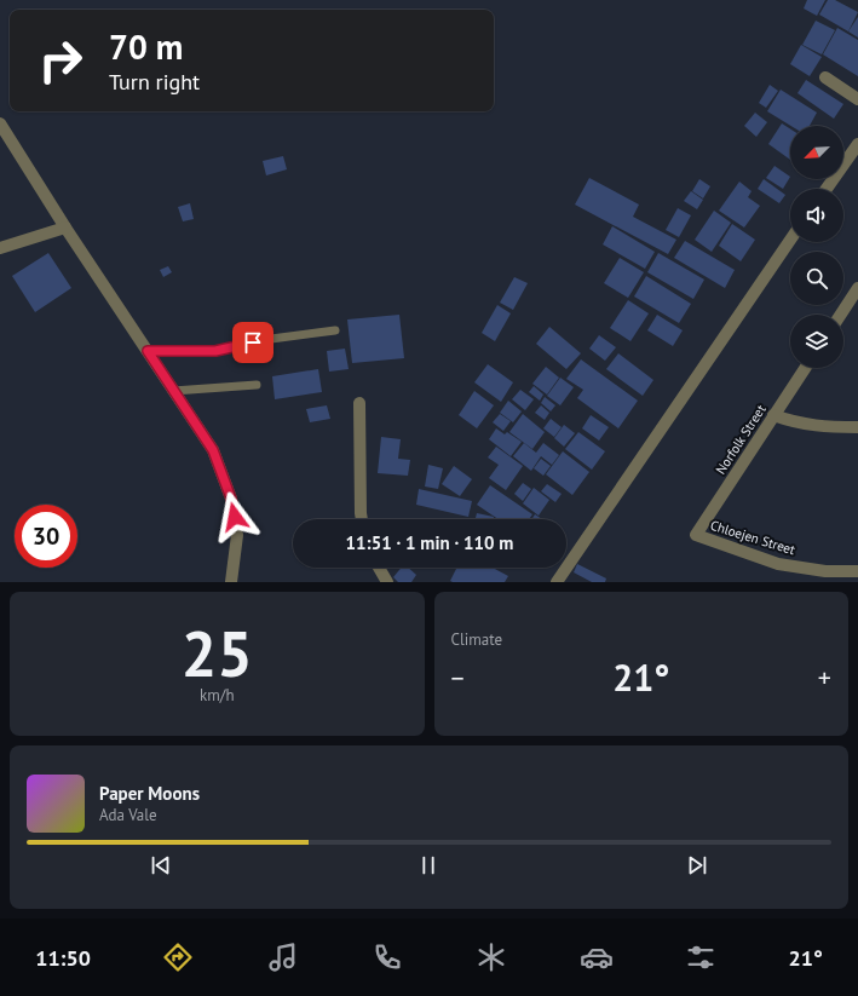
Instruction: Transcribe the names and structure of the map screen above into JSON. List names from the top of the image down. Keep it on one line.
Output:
{"streets":{"street":["Norfolk Street","Chloejen Street"]},"crossings":[["Norfolk Street","Chloejen Street"]],"north":"bottom left","page":{"turn":["70 m","Turn right"],"limit":"30","trip":"11:51 · 1 min · 110 m","tile":[["25","km/h"],"Climate"],"heat":["−","21°","+"],"song":["Paper Moons","Ada Vale"],"tabs":["11:50","21°"]}}
